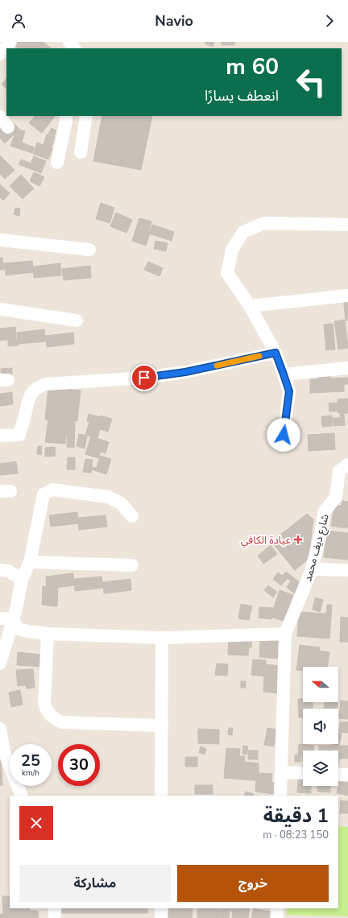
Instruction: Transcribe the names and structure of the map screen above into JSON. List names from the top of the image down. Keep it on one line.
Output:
{"streets":{"street":["شارع ديف محمد"]},"places":{"health":["عيادة الكافي"]},"north":"left","page":{"header":"Navio","turn":["60 m","انعطف يسارًا"],"speed":"25 km/h","limit":"30","heading":["1 دقيقة","150 m · 08:23"],"buttons":["خروج","مشاركة"]}}
